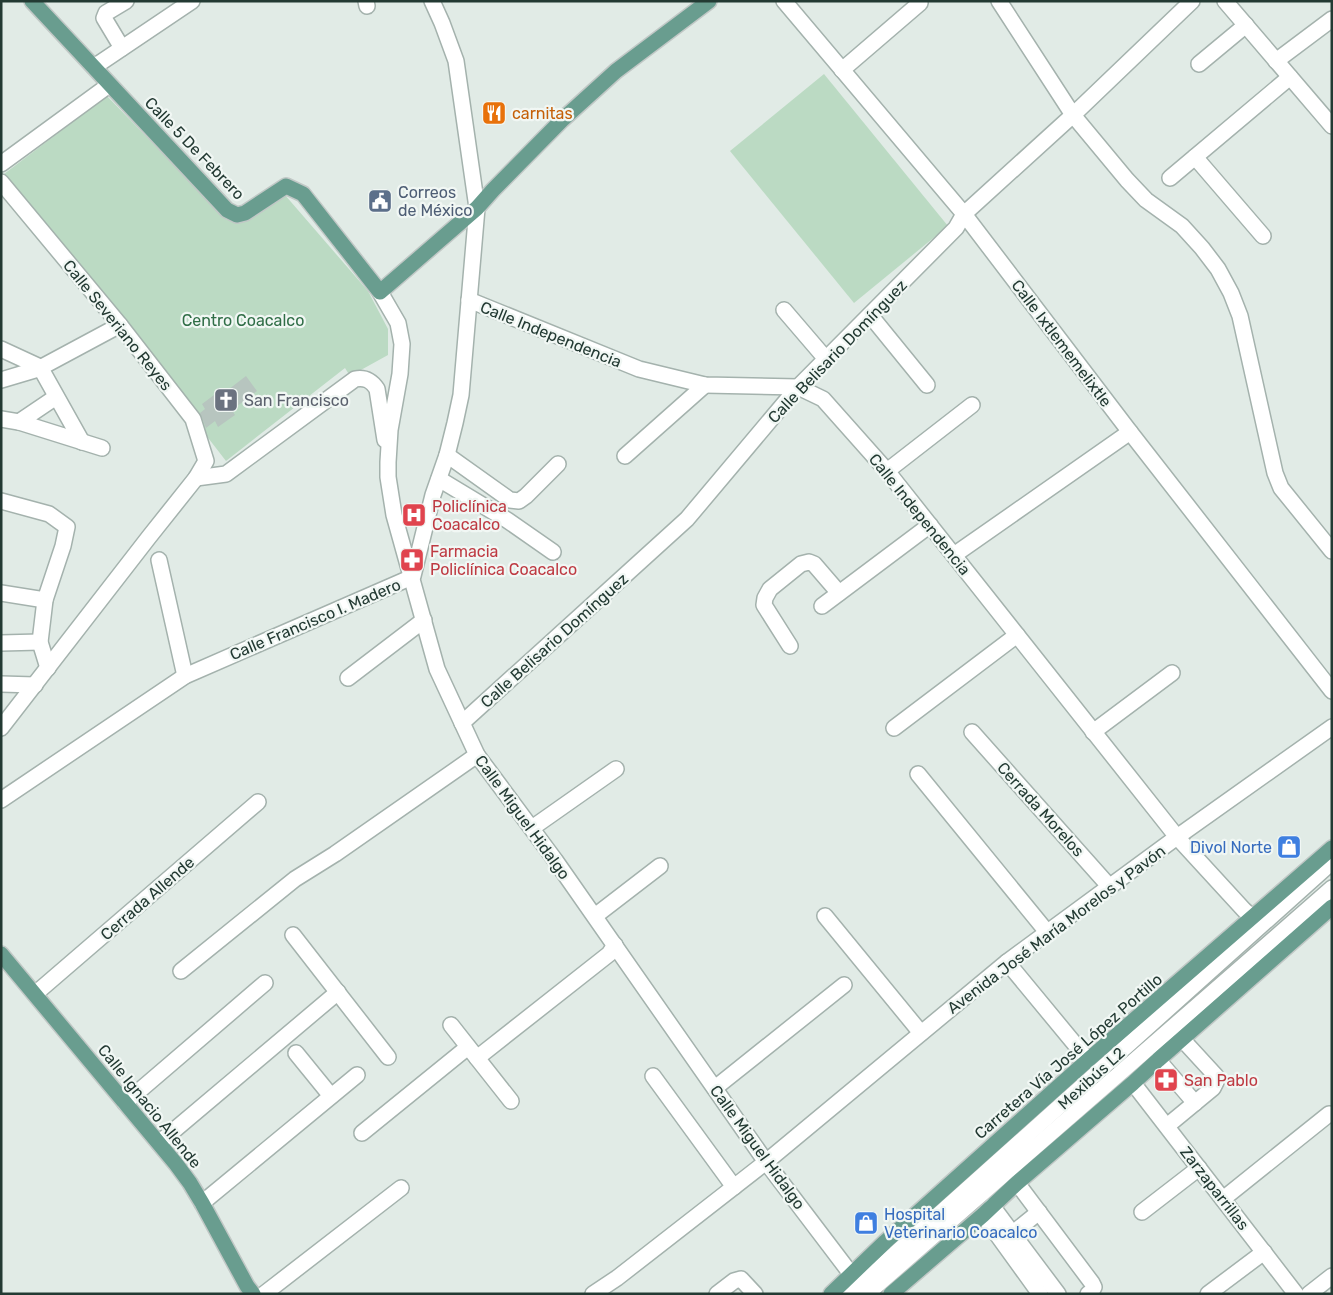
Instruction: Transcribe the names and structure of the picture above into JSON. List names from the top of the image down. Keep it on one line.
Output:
{"streets":{"main road":["Calle 5 De Febrero","Carretera Vía José López Portillo","Calle Ignacio Allende"],"street":["Calle Severiano Reyes","Calle Independencia","Calle Ixtlememelixtle","Calle Belisario Domínguez","Calle Francisco I. Madero","Cerrada Morelos","Calle Miguel Hidalgo","Cerrada Allende","Avenida José María Morelos y Pavón","Mexibús L2","Zarzaparrillas"]},"crossings":[["Calle 5 De Febrero","Calle Miguel Hidalgo"],["Calle Independencia","Calle Belisario Domínguez"],["Calle Independencia","Calle Francisco I. Madero"],["Calle Independencia","Avenida José María Morelos y Pavón"],["Calle Independencia","Carretera Vía José López Portillo"],["Calle Ixtlememelixtle","Calle Belisario Domínguez"],["Calle Belisario Domínguez","Calle Miguel Hidalgo"],["Calle Francisco I. Madero","Calle Miguel Hidalgo"],["Cerrada Morelos","Avenida José María Morelos y Pavón"],["Calle Miguel Hidalgo","Avenida José María Morelos y Pavón"],["Calle Miguel Hidalgo","Carretera Vía José López Portillo"],["Cerrada Allende","Calle Ignacio Allende"]],"parks":["Centro Coacalco"],"places":{"restaurant":["carnitas"],"public building":["Correos de México"],"church":["San Francisco"],"hospital":["Policlínica Coacalco"],"pharmacy":["Farmacia Policlínica Coacalco","San Pablo"],"shop":["Divol Norte","Hospital Veterinario Coacalco"]}}
